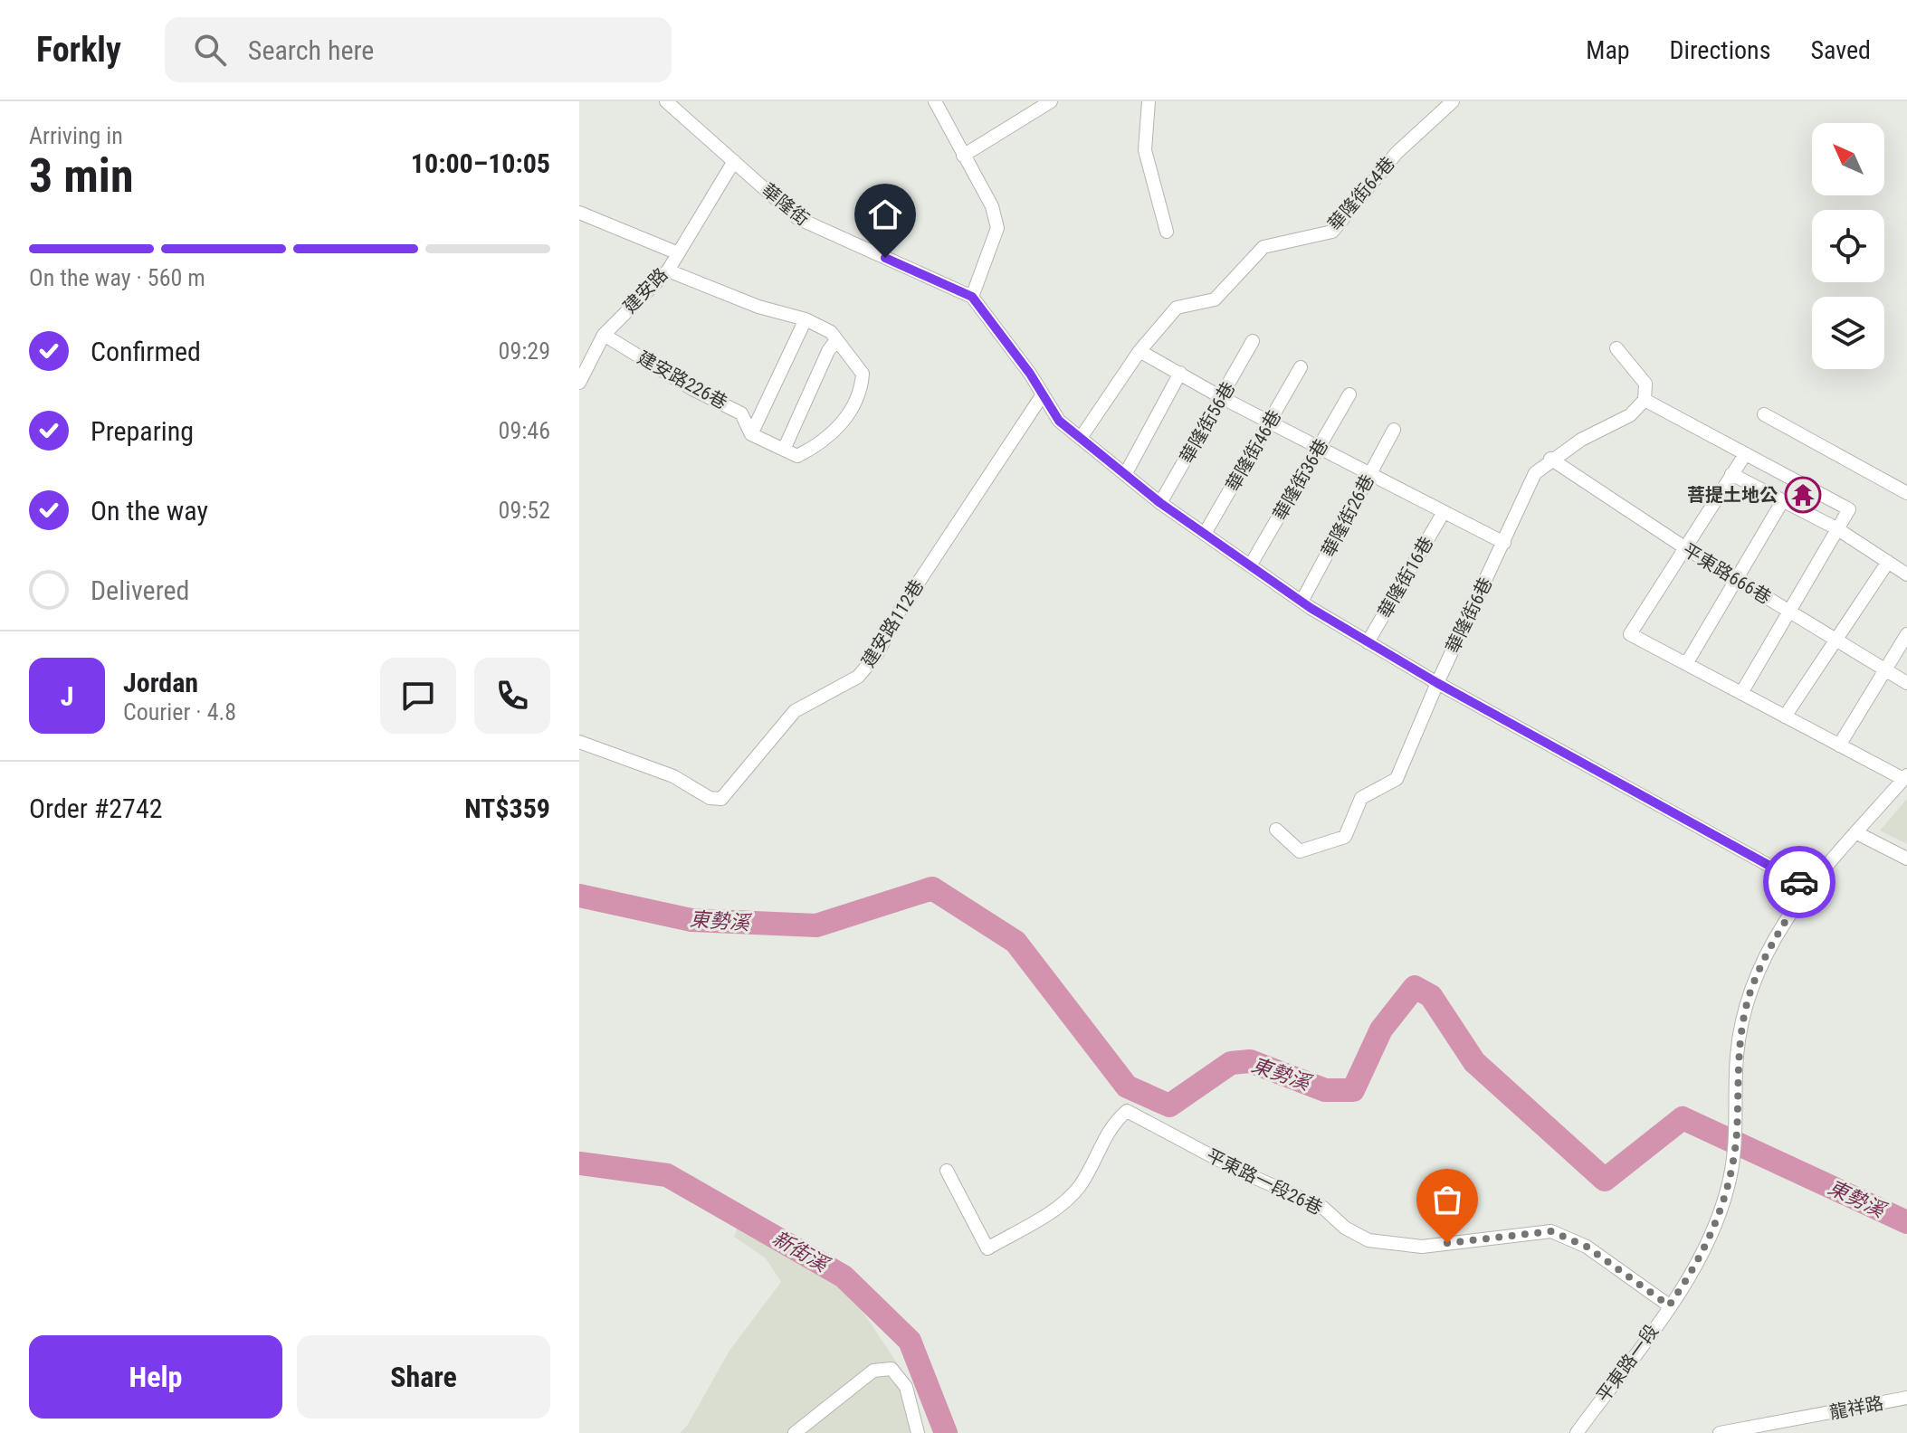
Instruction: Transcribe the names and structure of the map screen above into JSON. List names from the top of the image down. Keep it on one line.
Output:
{"streets":{"street":["華隆街64巷","華隆街","建安路","建安路226巷","華隆街56巷","華隆街46巷","華隆街36巷","華隆街26巷","平東路666巷","華隆街16巷","華隆街6巷","建安路112巷","平東路一段26巷","平東路一段","龍祥路"]},"crossings":[["華隆街64巷","華隆街"],["華隆街","建安路"],["華隆街","華隆街56巷"],["華隆街","華隆街46巷"],["華隆街","華隆街36巷"],["華隆街","華隆街26巷"],["華隆街","華隆街16巷"],["華隆街","華隆街6巷"],["華隆街","建安路112巷"],["華隆街","平東路一段"],["建安路","建安路226巷"],["平東路666巷","華隆街6巷"],["平東路一段26巷","平東路一段"]],"water":["東勢溪","新街溪"],"places":{"temple":["菩提土地公"]},"north":"top left","page":{"header":"Forkly","search":"Search here","nav":["Map","Directions","Saved"],"heading":["3 min","Arriving in","10:00–10:05"],"panel":["Jordan","Courier · 4.8","Order #2742","NT$359"],"bar":"On the way · 560 m","list":[["Confirmed","09:29"],["Preparing","09:46"],["On the way","09:52"],"Delivered"],"round":"J","buttons":["Help","Share"]}}
